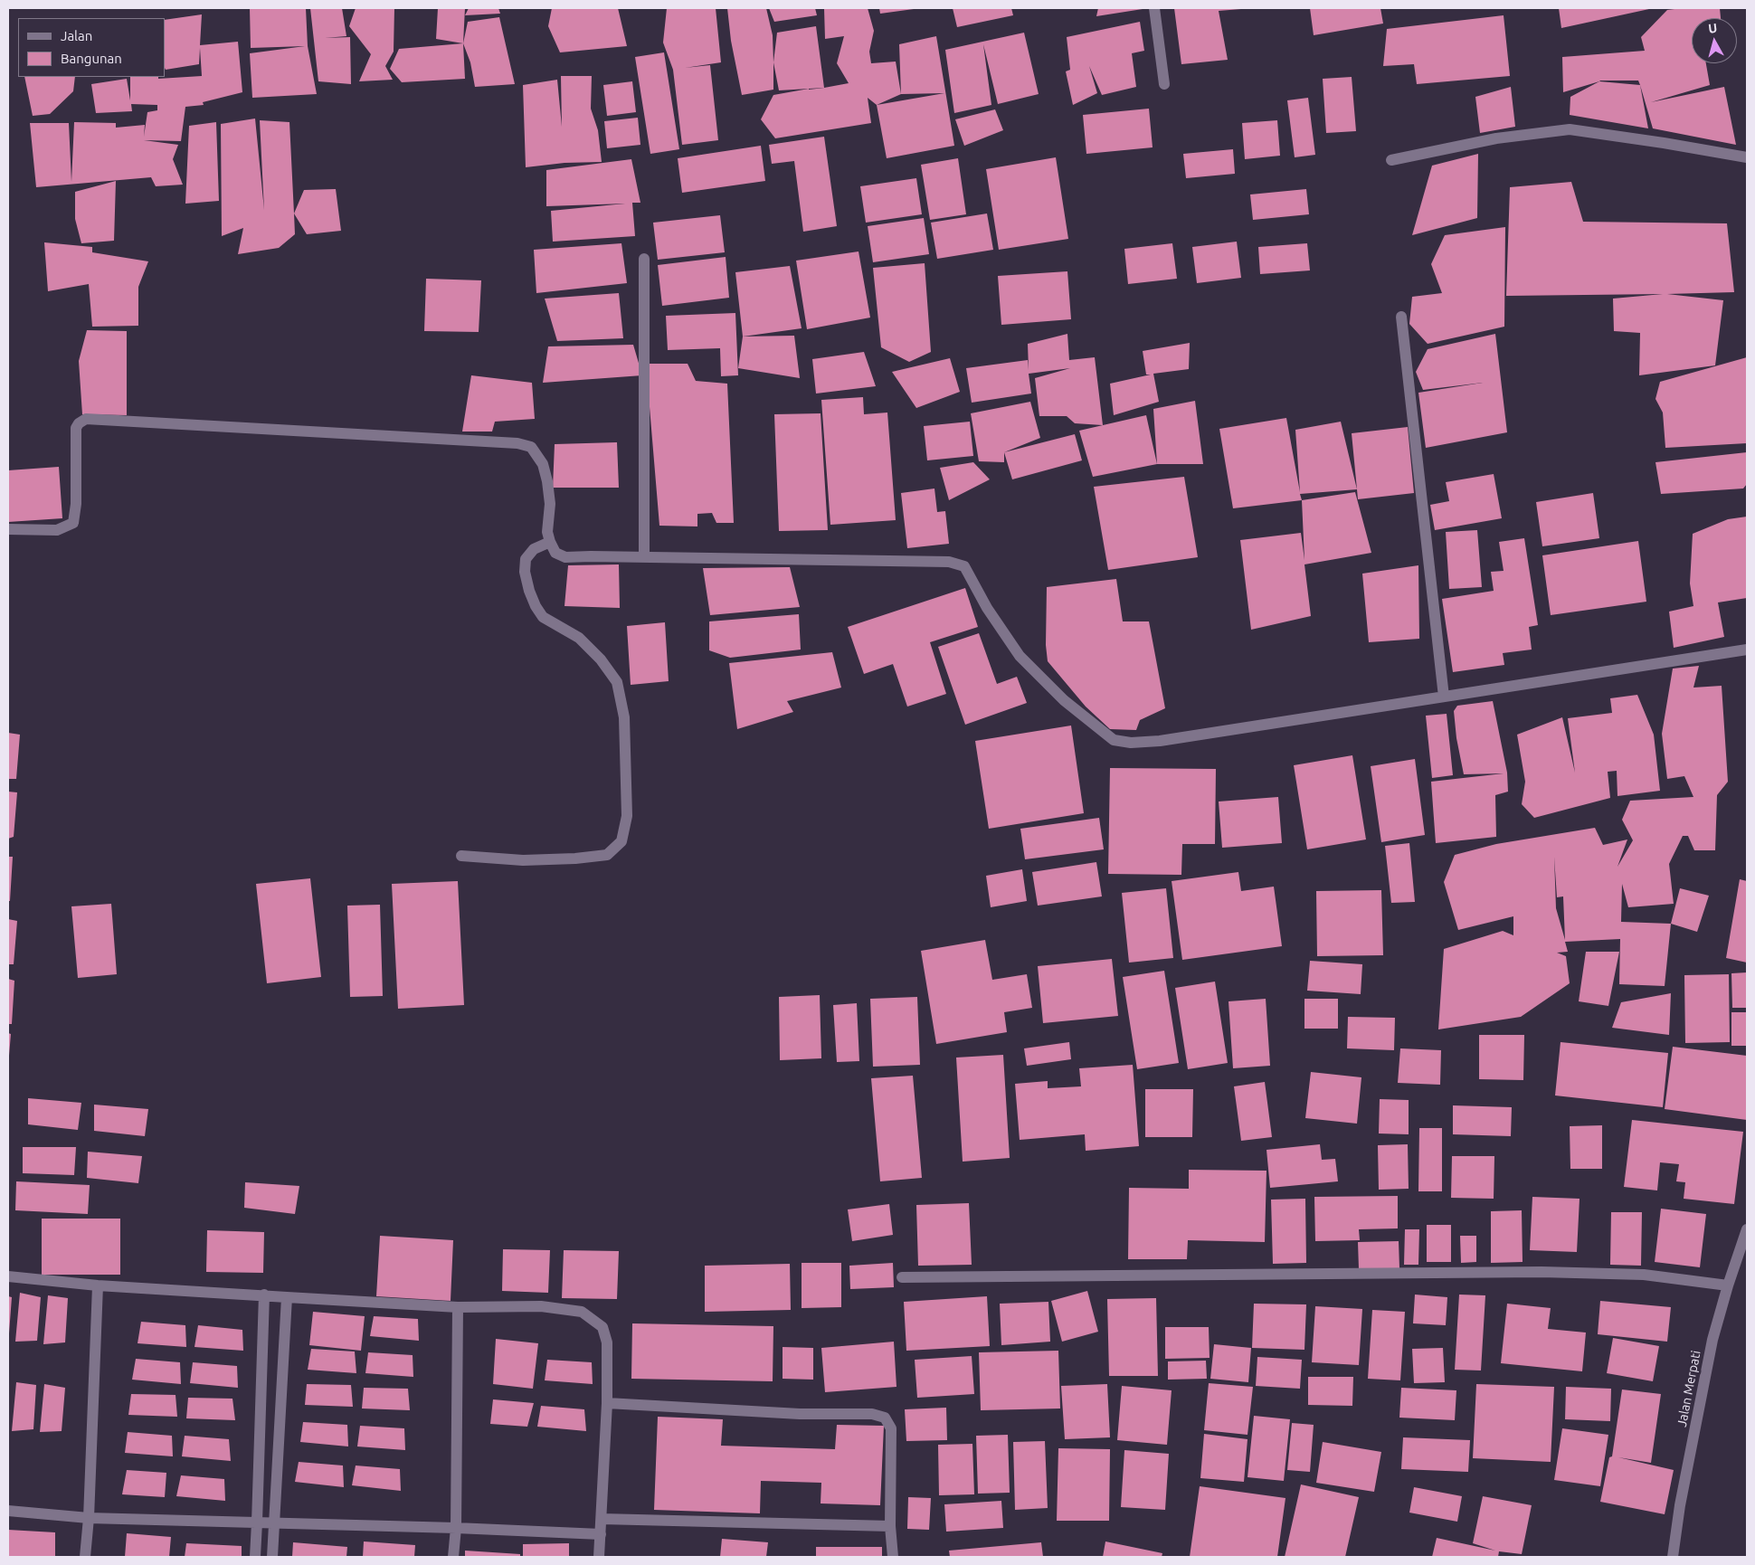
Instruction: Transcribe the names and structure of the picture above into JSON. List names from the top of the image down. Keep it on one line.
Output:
{"streets":{"street":["Jalan Merpati"]},"legend":["Jalan","Bangunan"],"north":"top"}
